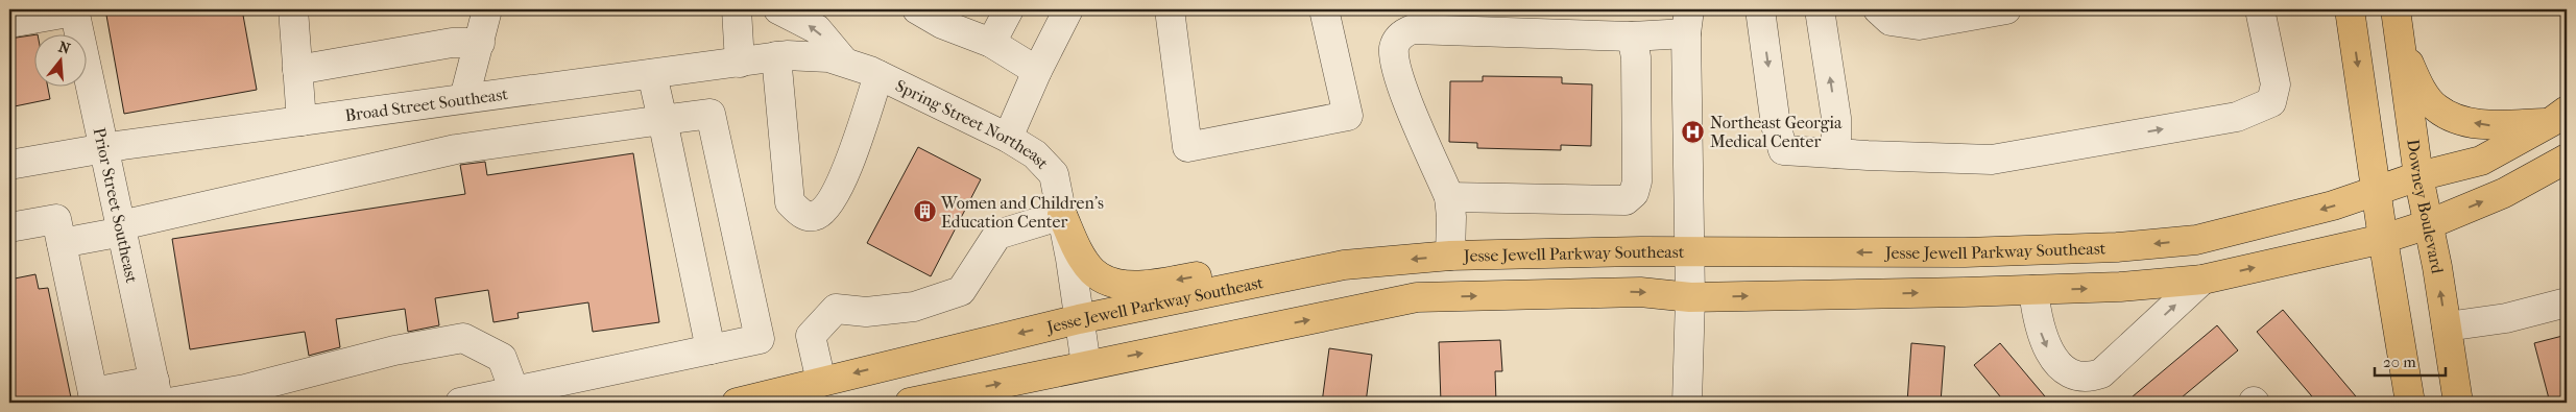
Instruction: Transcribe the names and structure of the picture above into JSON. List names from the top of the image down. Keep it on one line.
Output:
{"streets":{"main road":["Downey Boulevard","Jesse Jewell Parkway Southeast"],"street":["Broad Street Southeast","Spring Street Northeast","Prior Street Southeast"]},"crossings":[["Broad Street Southeast","Spring Street Northeast"],["Broad Street Southeast","Prior Street Southeast"],["Spring Street Northeast","Jesse Jewell Parkway Southeast"],["Downey Boulevard","Jesse Jewell Parkway Southeast"]],"places":{"hospital":["Northeast Georgia Medical Center"],"building":["Women and Children's Education Center"]},"scale_bar":"20 m","north":"top"}
